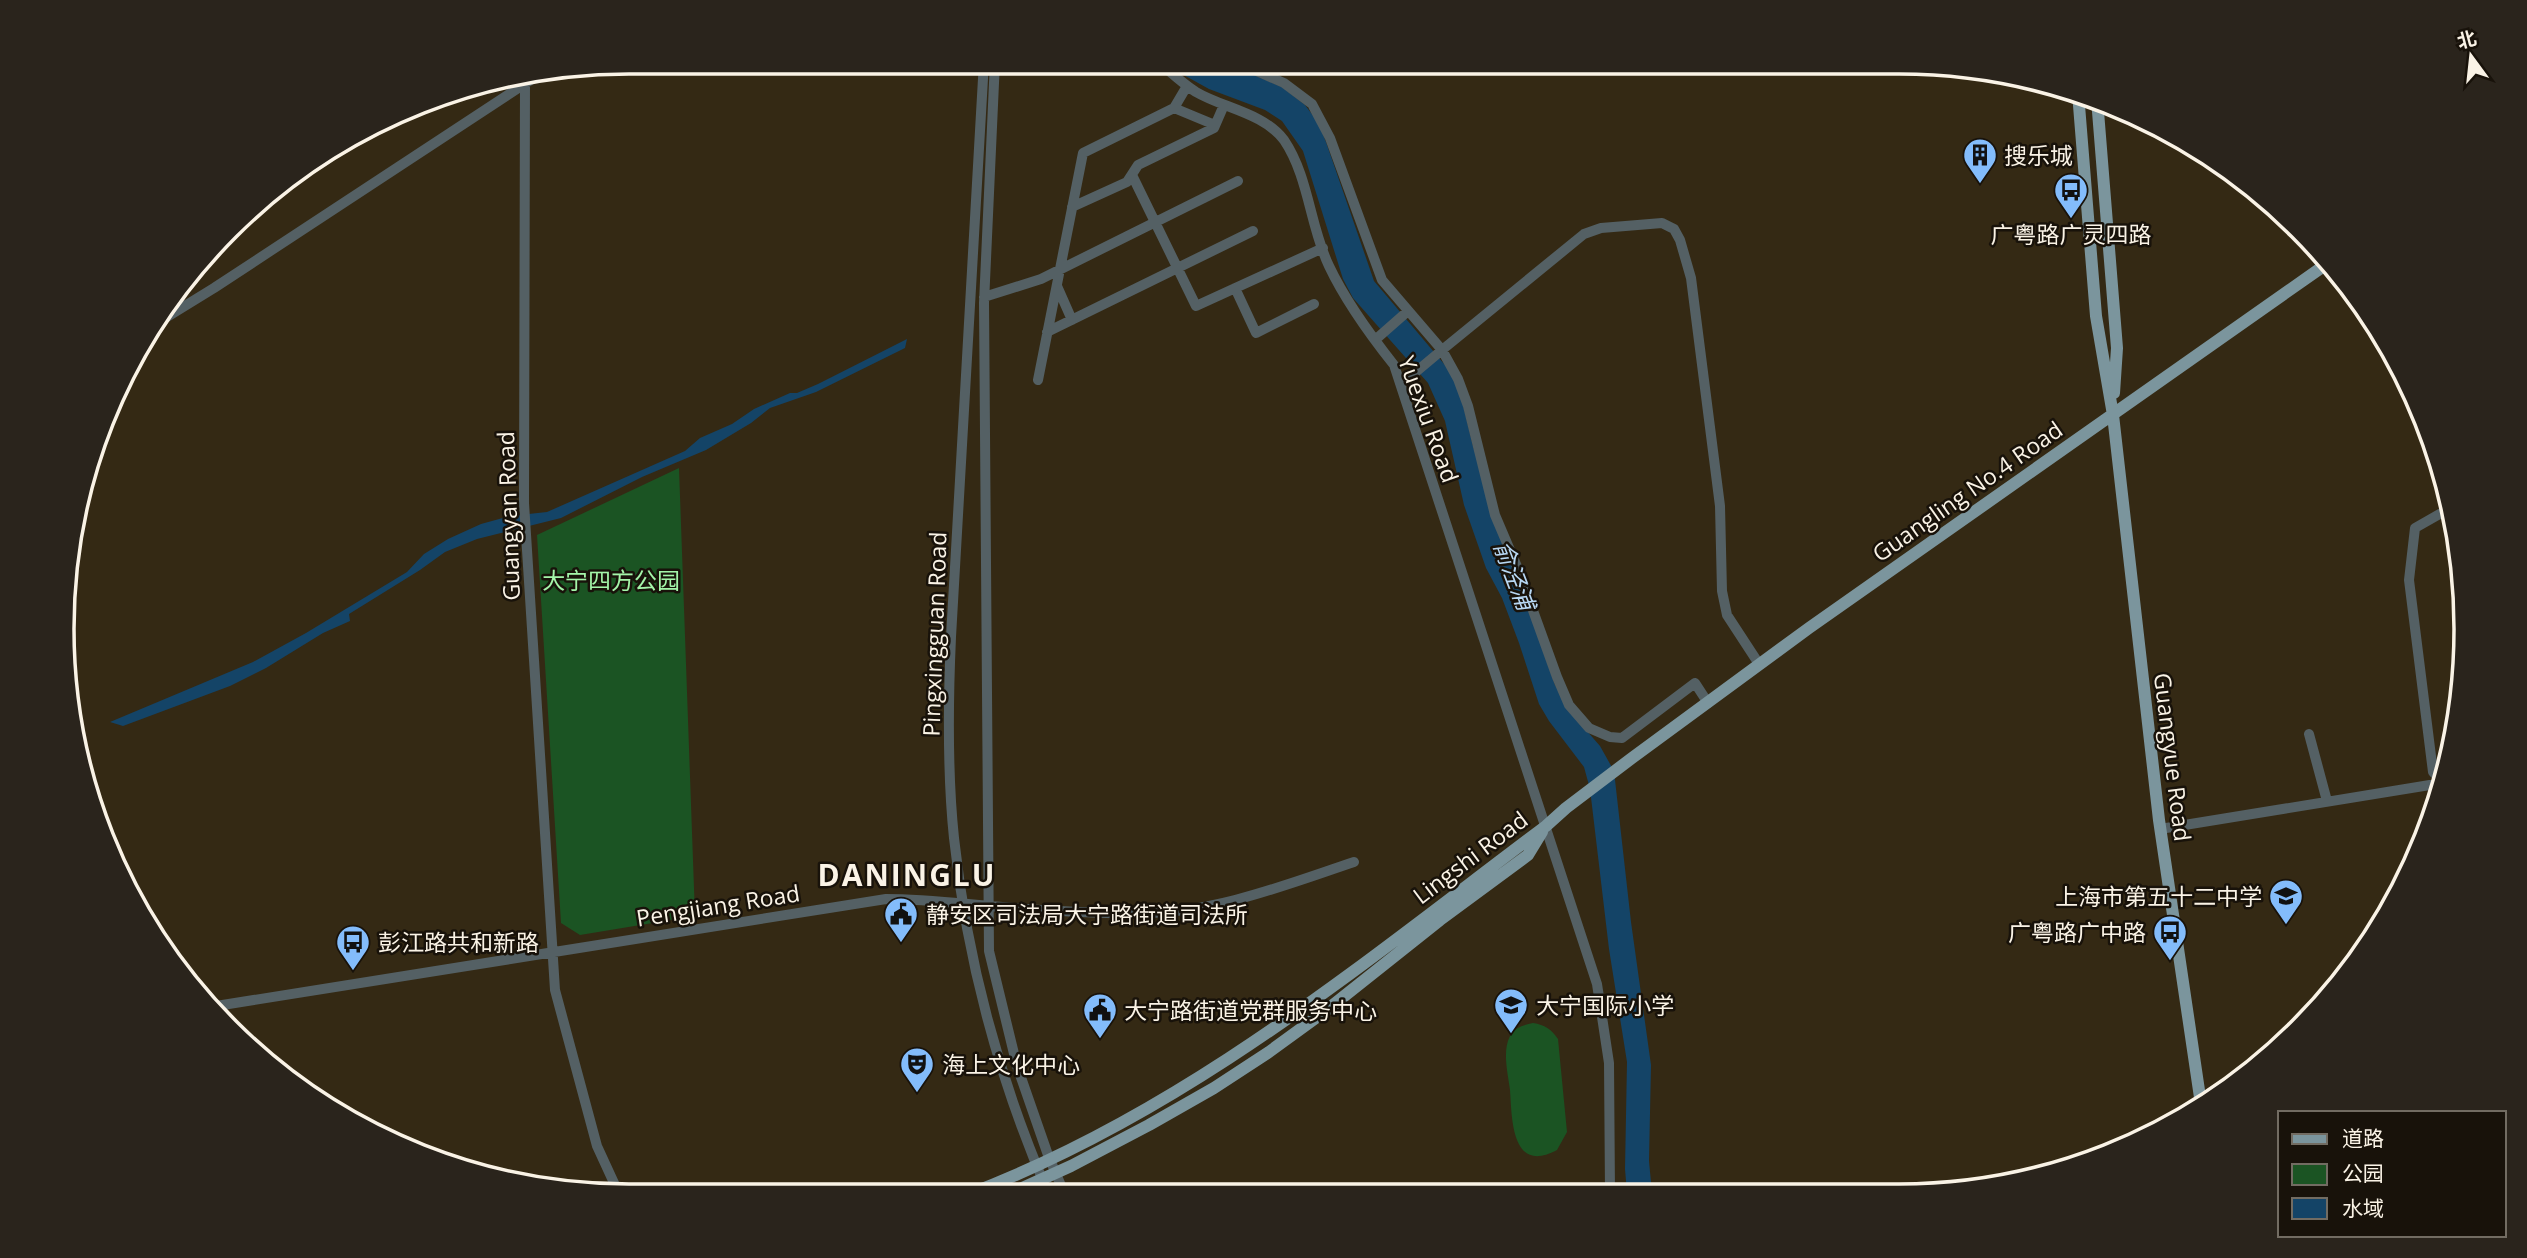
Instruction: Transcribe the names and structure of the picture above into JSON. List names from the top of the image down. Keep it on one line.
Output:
{"streets":{"main road":["Guangling No.4 Road","Guangyue Road","Lingshi Road"],"street":["Yuexiu Road","Guangyan Road","Pingxingguan Road","Pengjiang Road"]},"crossings":[["Yuexiu Road","Guangling No.4 Road"],["Yuexiu Road","Lingshi Road"],["Guangling No.4 Road","Guangyue Road"],["Guangling No.4 Road","Lingshi Road"],["Guangyan Road","Pengjiang Road"],["Pingxingguan Road","Lingshi Road"],["Pingxingguan Road","Pengjiang Road"]],"districts":["DANINGLU"],"water":["俞泾浦"],"parks":["大宁四方公园"],"places":{"building":["搜乐城"],"bus stop":["广粤路广灵四路","广粤路广中路","彭江路共和新路"],"school or university":["上海市第五十二中学","大宁国际小学"],"public building":["静安区司法局大宁路街道司法所","大宁路街道党群服务中心"],"theatre":["海上文化中心"]},"legend":["道路","公园","水域"],"north":"top"}
